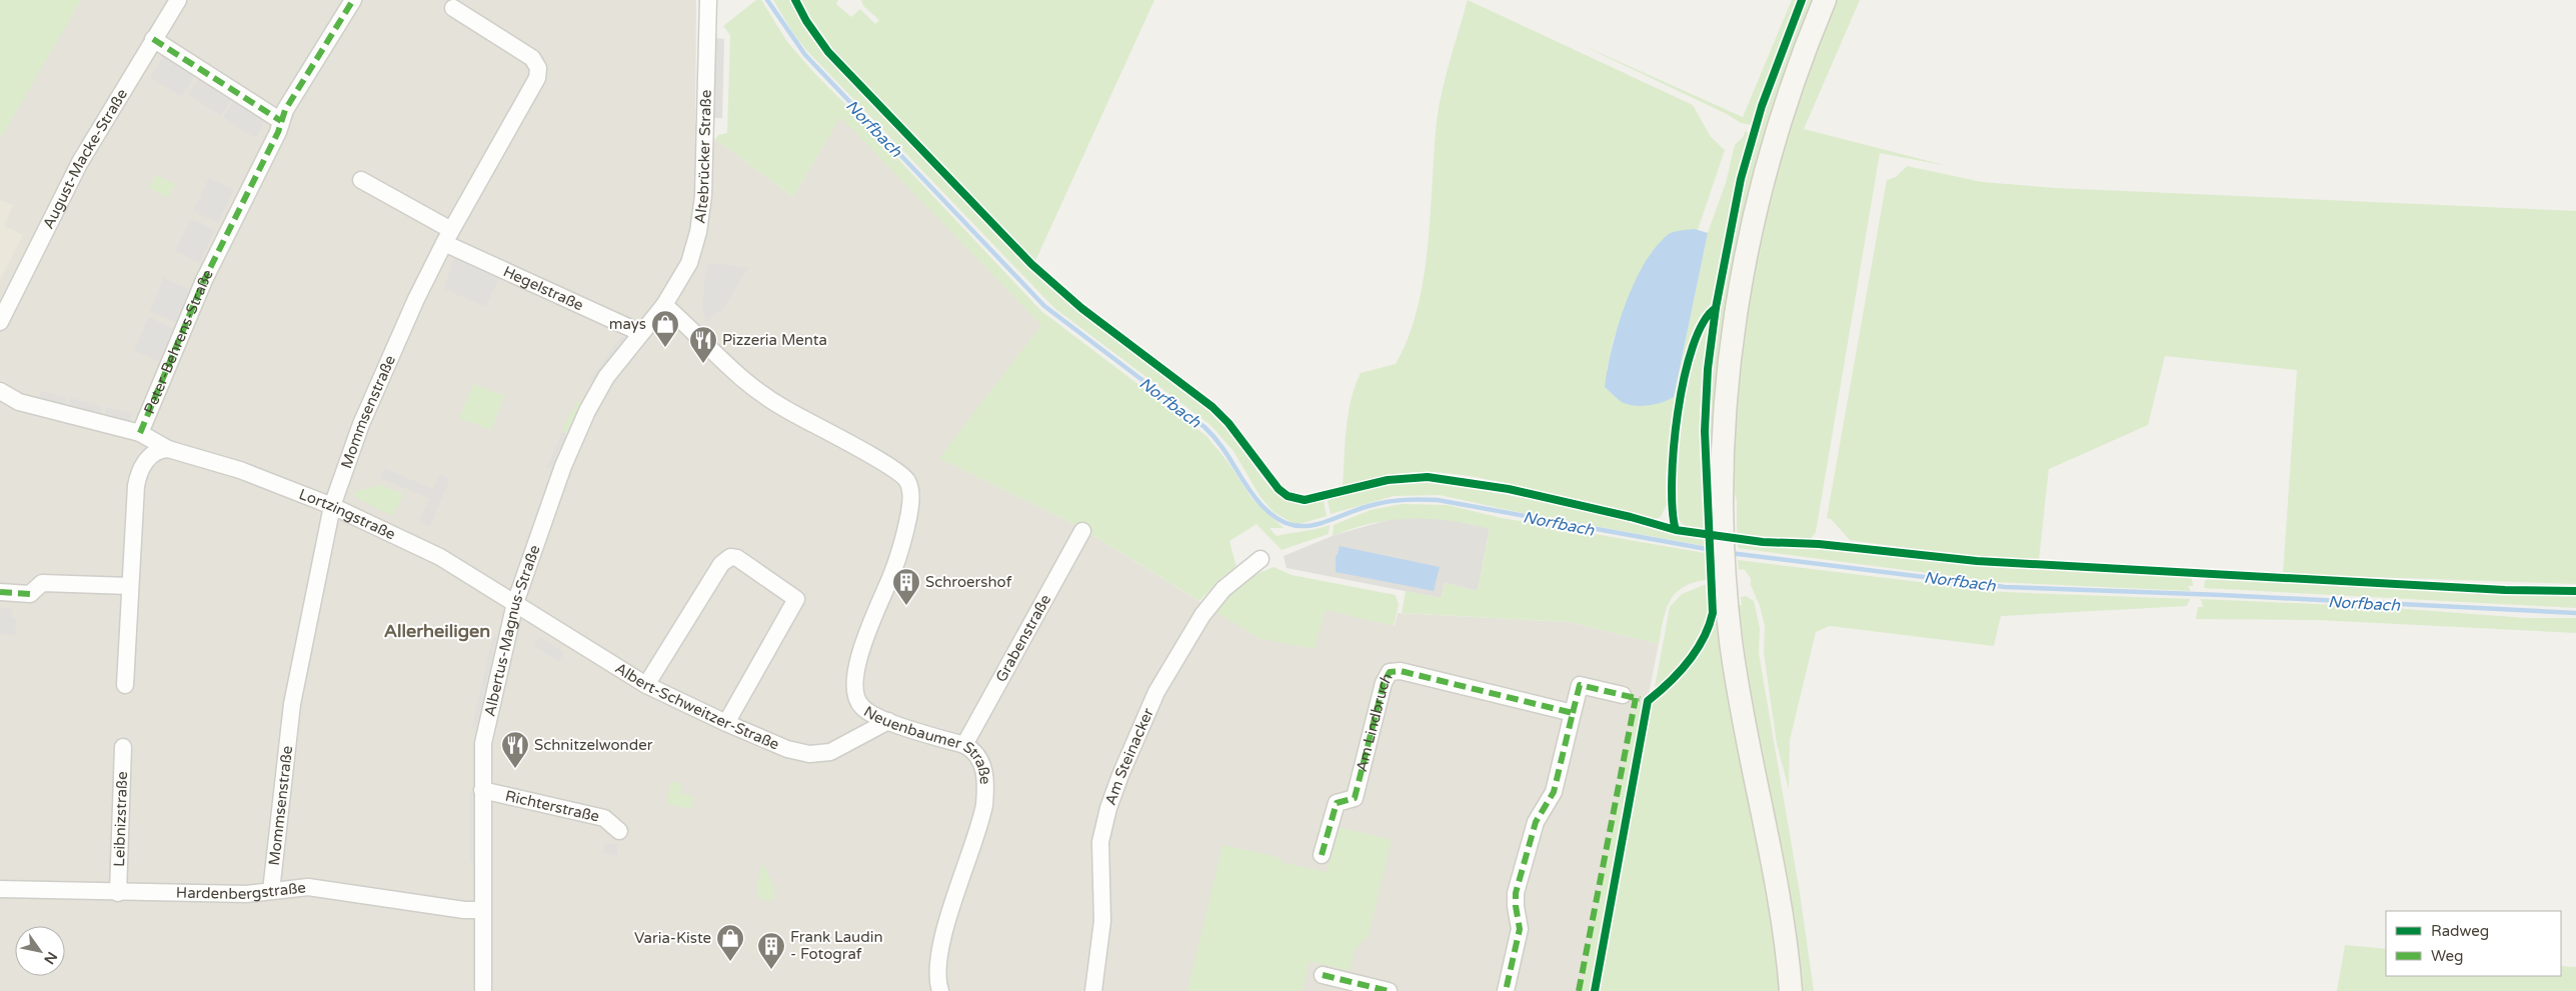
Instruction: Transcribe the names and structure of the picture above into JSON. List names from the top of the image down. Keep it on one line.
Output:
{"streets":{"street":["Altebrücker Straße","August-Macke-Straße","Hegelstraße","Peter-Behrens-Straße","Mommsenstraße","Lortzingstraße","Albertus-Magnus-Straße","Grabenstraße","Albert-Schweitzer-Straße","Am Lindbruch","Neuenbaumer Straße","Am Steinacker","Richterstraße","Leibnizstraße","Hardenbergstraße"]},"crossings":[["Altebrücker Straße","Albertus-Magnus-Straße"],["Altebrücker Straße","Neuenbaumer Straße"],["Hegelstraße","Mommsenstraße"],["Hegelstraße","Albertus-Magnus-Straße"],["Peter-Behrens-Straße","Lortzingstraße"],["Mommsenstraße","Lortzingstraße"],["Mommsenstraße","Hardenbergstraße"],["Lortzingstraße","Albertus-Magnus-Straße"],["Lortzingstraße","Albert-Schweitzer-Straße"],["Albertus-Magnus-Straße","Albert-Schweitzer-Straße"],["Albertus-Magnus-Straße","Neuenbaumer Straße"],["Albertus-Magnus-Straße","Richterstraße"],["Albertus-Magnus-Straße","Hardenbergstraße"],["Grabenstraße","Neuenbaumer Straße"],["Albert-Schweitzer-Straße","Neuenbaumer Straße"],["Leibnizstraße","Hardenbergstraße"]],"districts":["Allerheiligen"],"water":["Norfbach"],"places":{"shop":["mays","Varia-Kiste"],"restaurant":["Pizzeria Menta","Schnitzelwonder"],"building":["Schroershof","Frank Laudin - Fotograf"]},"legend":["Radweg","Weg"],"north":"bottom right"}
